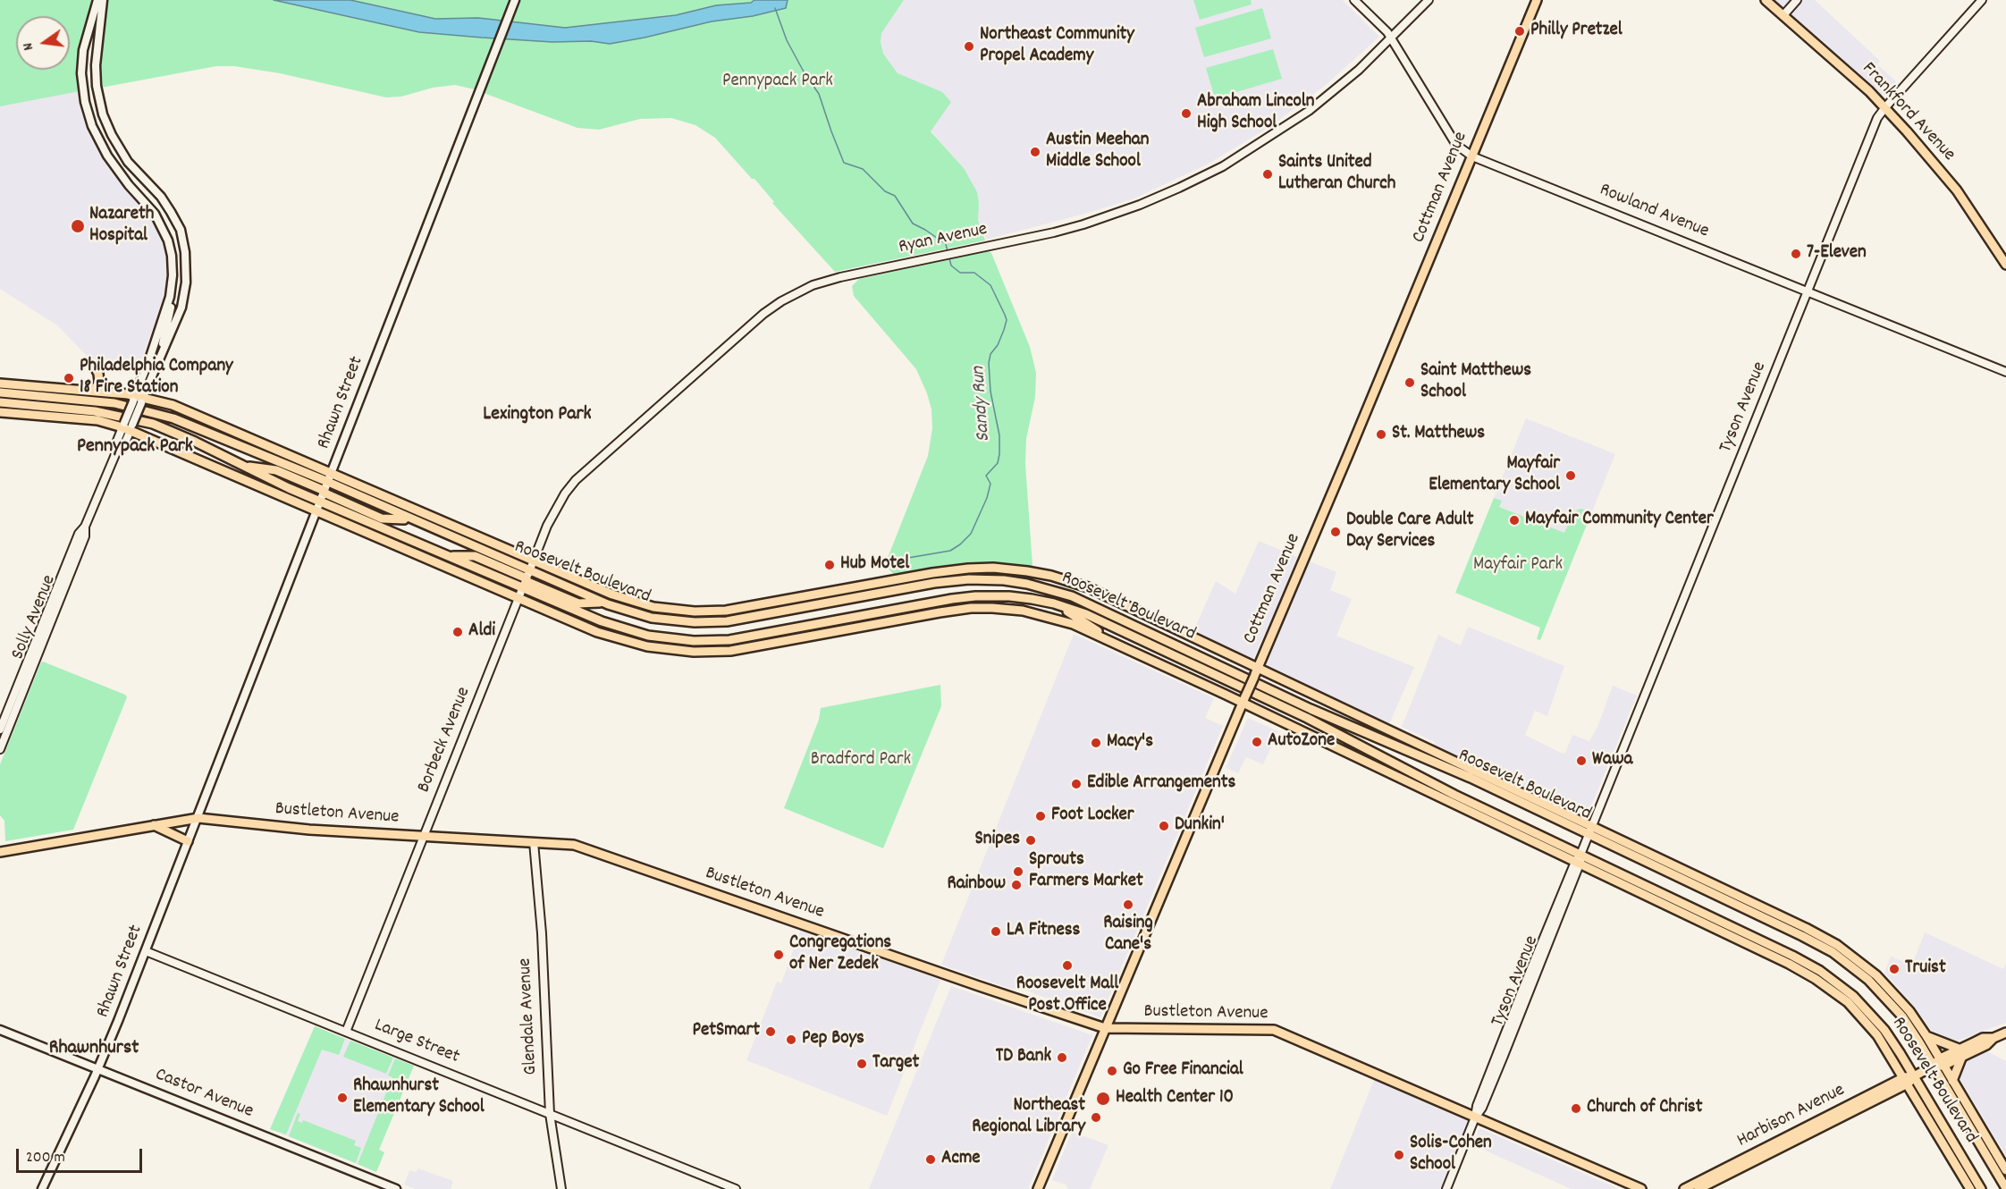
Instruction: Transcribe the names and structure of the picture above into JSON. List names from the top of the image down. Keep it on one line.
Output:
{"streets":{"main road":["Frankford Avenue","Cottman Avenue","Rhawn Street","Roosevelt Boulevard","Bustleton Avenue","Castor Avenue","Harbison Avenue"],"street":["Rowland Avenue","Ryan Avenue","Tyson Avenue","Solly Avenue","Borbeck Avenue","Glendale Avenue","Large Street"]},"crossings":[["Frankford Avenue","Tyson Avenue"],["Cottman Avenue","Rowland Avenue"],["Cottman Avenue","Roosevelt Boulevard"],["Cottman Avenue","Bustleton Avenue"],["Rowland Avenue","Ryan Avenue"],["Rowland Avenue","Tyson Avenue"],["Ryan Avenue","Roosevelt Boulevard"],["Ryan Avenue","Borbeck Avenue"],["Rhawn Street","Roosevelt Boulevard"],["Rhawn Street","Bustleton Avenue"],["Rhawn Street","Large Street"],["Rhawn Street","Castor Avenue"],["Tyson Avenue","Roosevelt Boulevard"],["Tyson Avenue","Bustleton Avenue"],["Roosevelt Boulevard","Solly Avenue"],["Roosevelt Boulevard","Borbeck Avenue"],["Roosevelt Boulevard","Harbison Avenue"],["Borbeck Avenue","Bustleton Avenue"],["Borbeck Avenue","Large Street"],["Bustleton Avenue","Glendale Avenue"],["Glendale Avenue","Large Street"]],"districts":["Lexington Park","Pennypack Park","Rhawnhurst"],"water":["Sandy Run"],"parks":["Pennypack Park","Mayfair Park","Bradford Park"],"places":["Philly Pretzel","Northeast Community Propel Academy","Abraham Lincoln High School","Austin Meehan Middle School","Saints United Lutheran Church","Nazareth Hospital","7-Eleven","Philadelphia Company 18 Fire Station","Saint Matthews School","St. Matthews","Mayfair Elementary School","Mayfair Community Center","Double Care Adult Day Services","Hub Motel","Aldi","AutoZone","Macy's","Wawa","Edible Arrangements","Foot Locker","Dunkin'","Snipes","Sprouts Farmers Market","Rainbow","Raising Cane's","LA Fitness","Congregations of Ner Zedek","Roosevelt Mall Post Office","Truist","PetSmart","Pep Boys","TD Bank","Target","Go Free Financial","Rhawnhurst Elementary School","Health Center 10","Church of Christ","Northeast Regional Library","Solis-Cohen School","Acme"],"scale_bar":"200 m","north":"left"}
